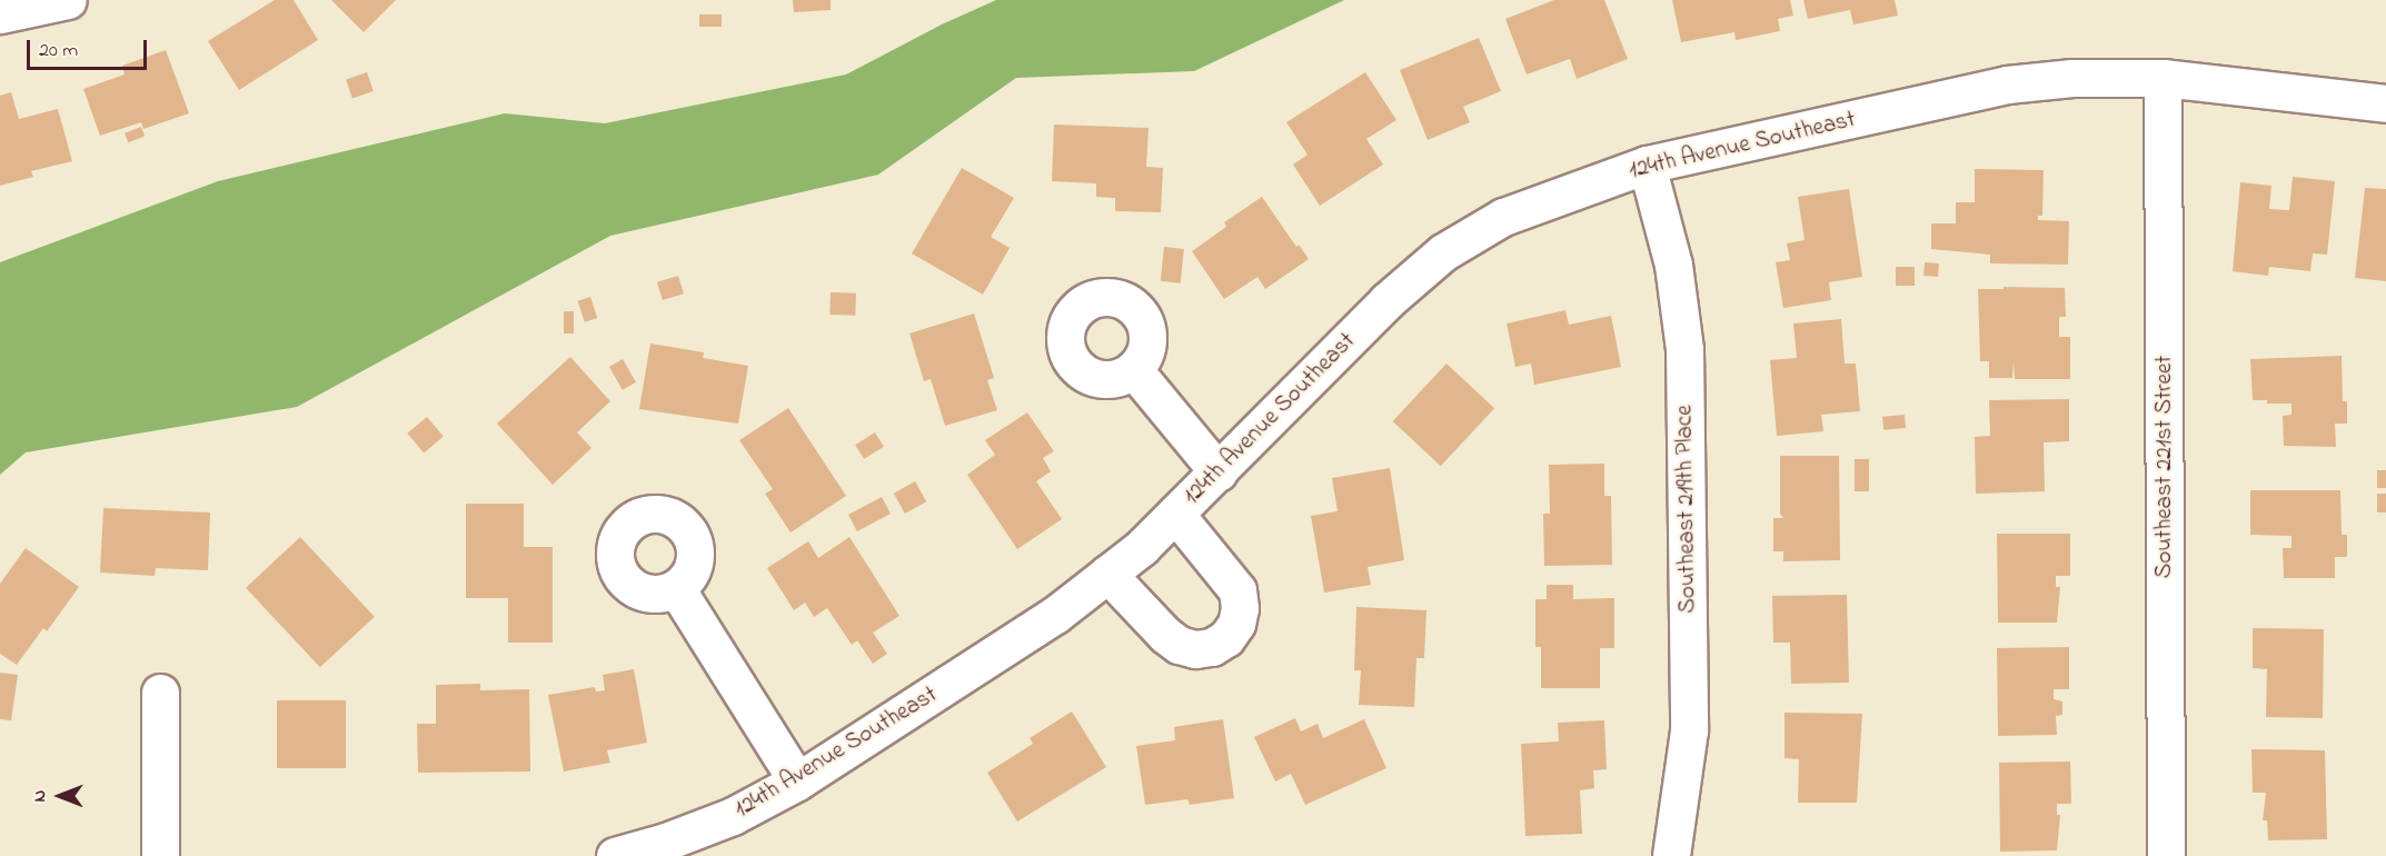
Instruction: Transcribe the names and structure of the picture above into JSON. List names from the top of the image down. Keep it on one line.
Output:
{"streets":{"street":["124th Avenue Southeast","Southeast 221st Street","Southeast 219th Place"]},"crossings":[["124th Avenue Southeast","Southeast 221st Street"],["124th Avenue Southeast","Southeast 219th Place"]],"scale_bar":"20 m","north":"left"}
